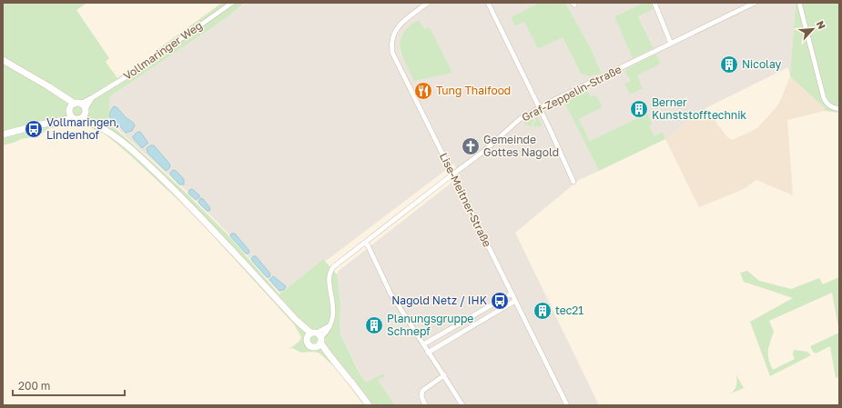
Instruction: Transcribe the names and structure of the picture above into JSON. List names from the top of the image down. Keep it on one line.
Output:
{"streets":{"street":["Vollmaringer Weg","Graf-Zeppelin-Straße","Lise-Meitner-Straße"]},"crossings":[["Graf-Zeppelin-Straße","Lise-Meitner-Straße"]],"places":{"building":["Nicolay","Berner Kunststofftechnik","tec21","Planungsgruppe Schnepf"],"restaurant":["Tung Thaifood"],"bus stop":["Vollmaringen, Lindenhof","Nagold Netz / IHK"],"church":["Gemeinde Gottes Nagold"]},"scale_bar":"200 m","north":"top right"}
